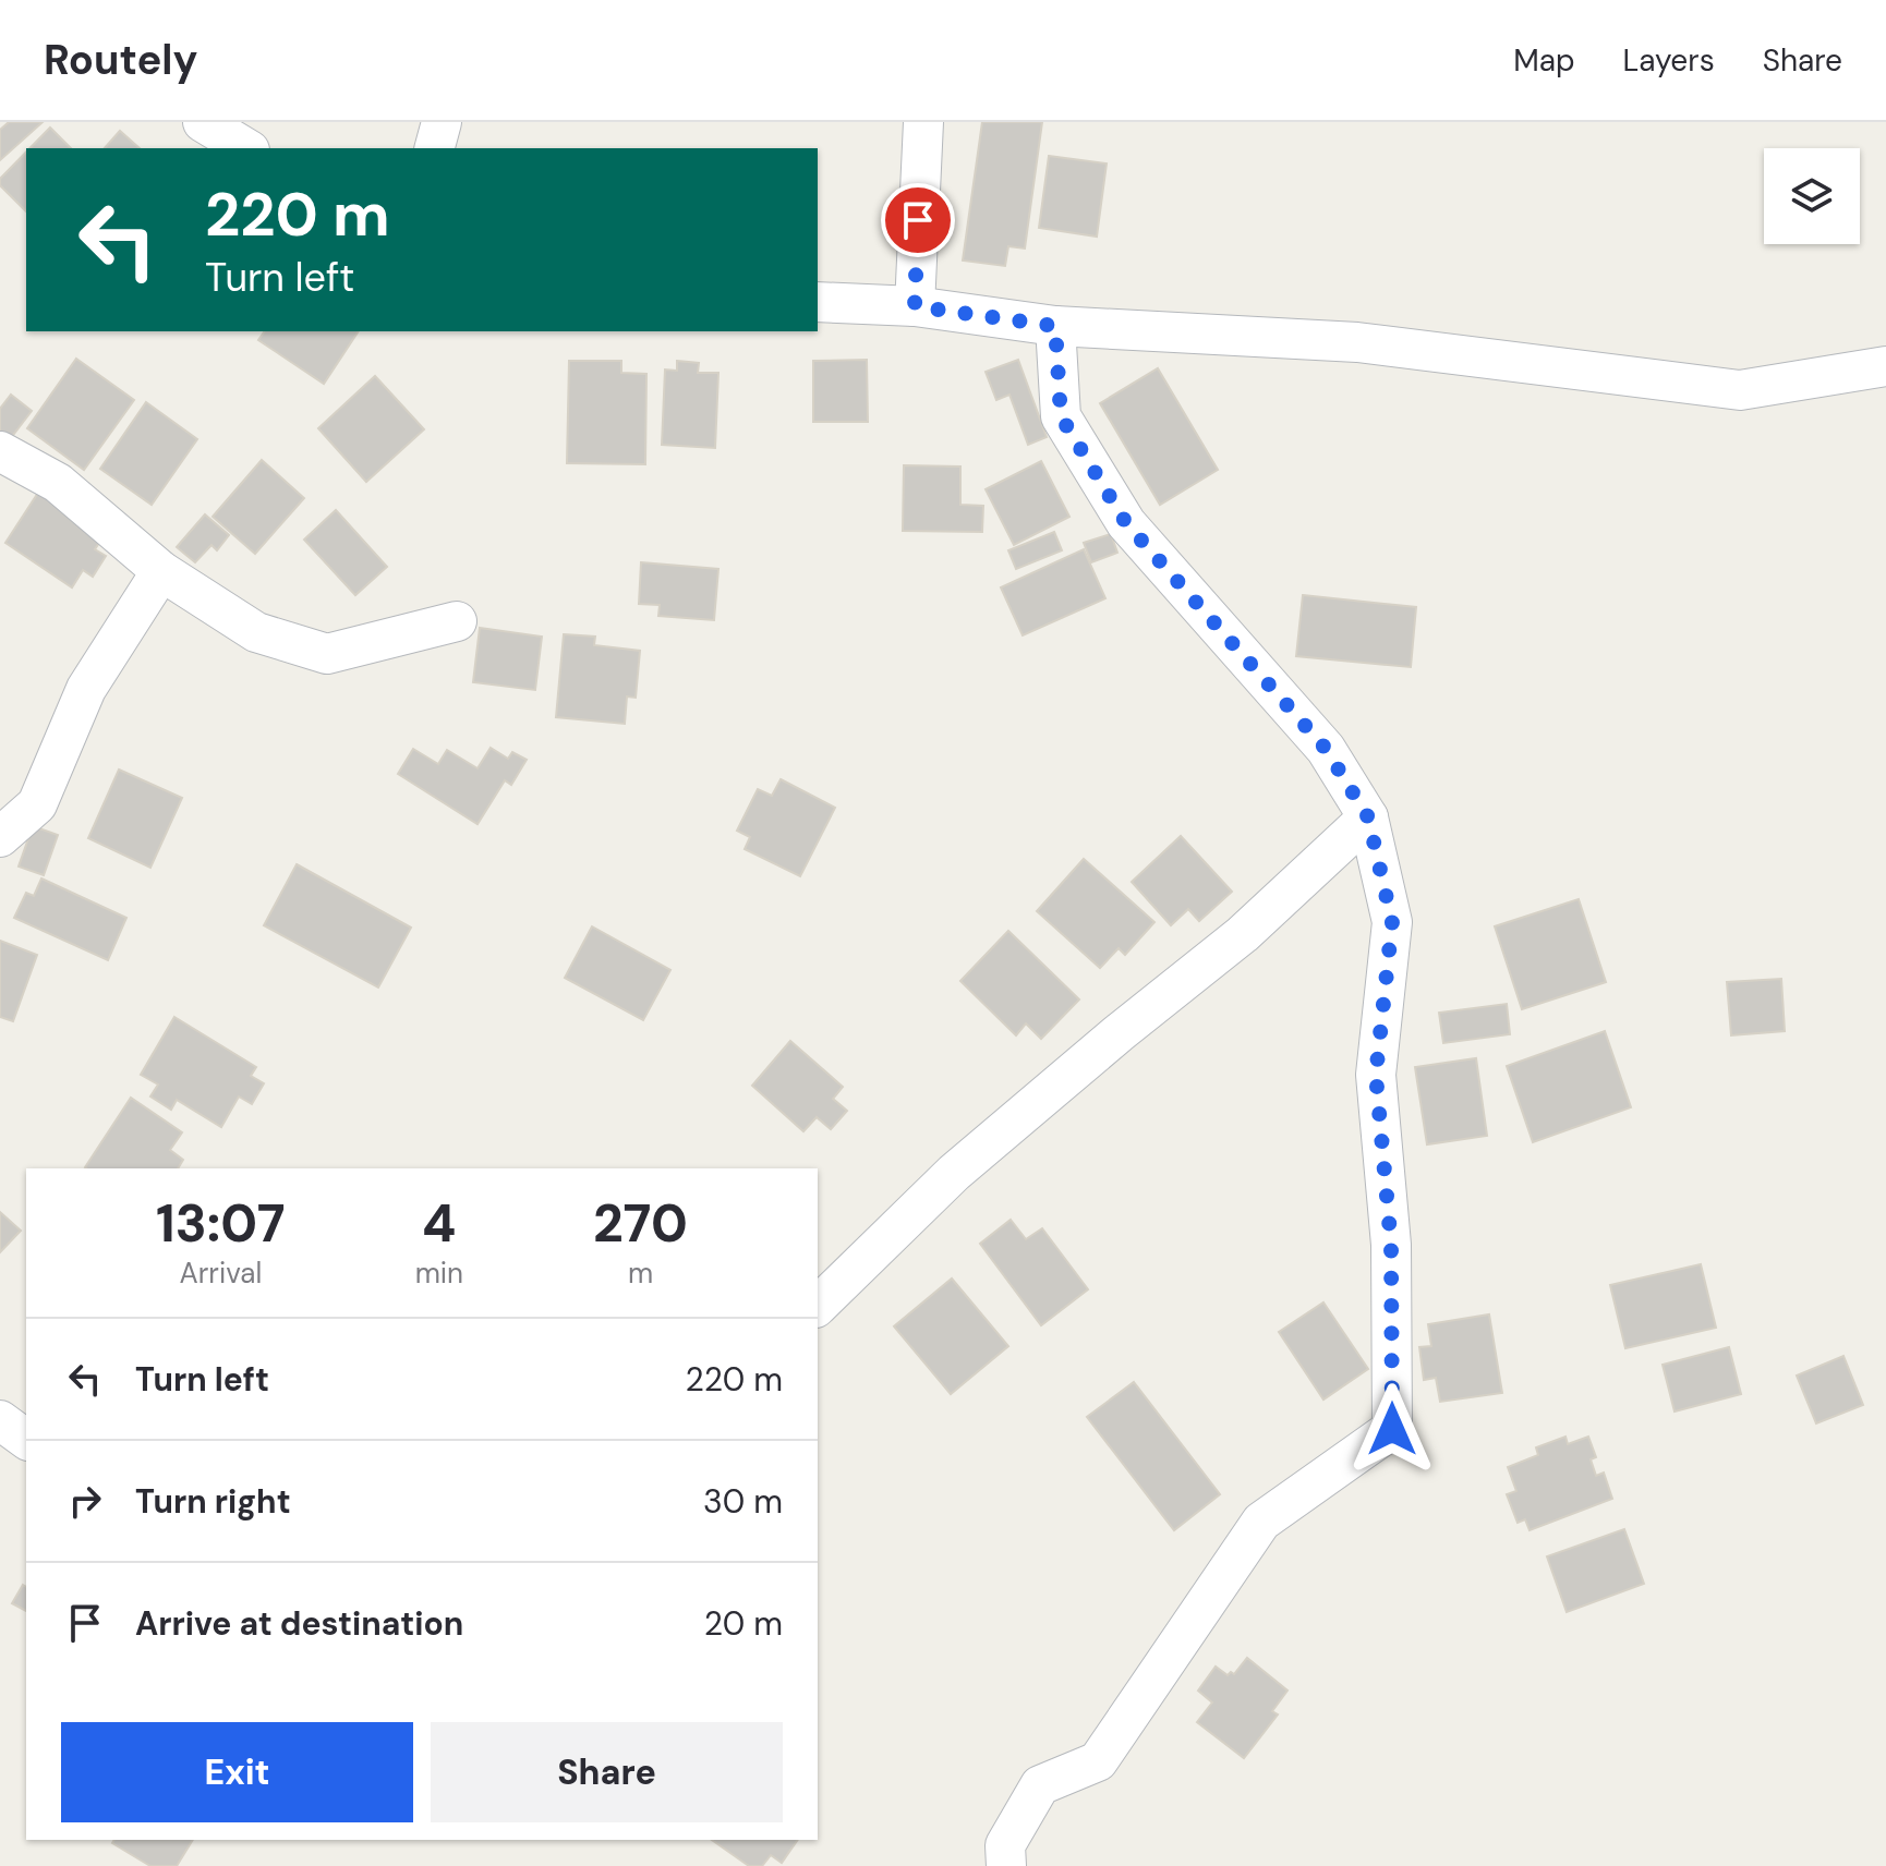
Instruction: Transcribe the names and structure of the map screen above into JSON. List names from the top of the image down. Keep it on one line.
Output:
{"page":{"header":"Routely","nav":["Map","Layers","Share"],"turn":["220 m","Turn left"],"eta":["13:07","Arrival","4","min","270","m"],"list":[{"name":"Turn left","value":"220 m"},{"name":"Turn right","value":"30 m"},{"name":"Arrive at destination","value":"20 m"}],"buttons":["Exit","Share"]}}
